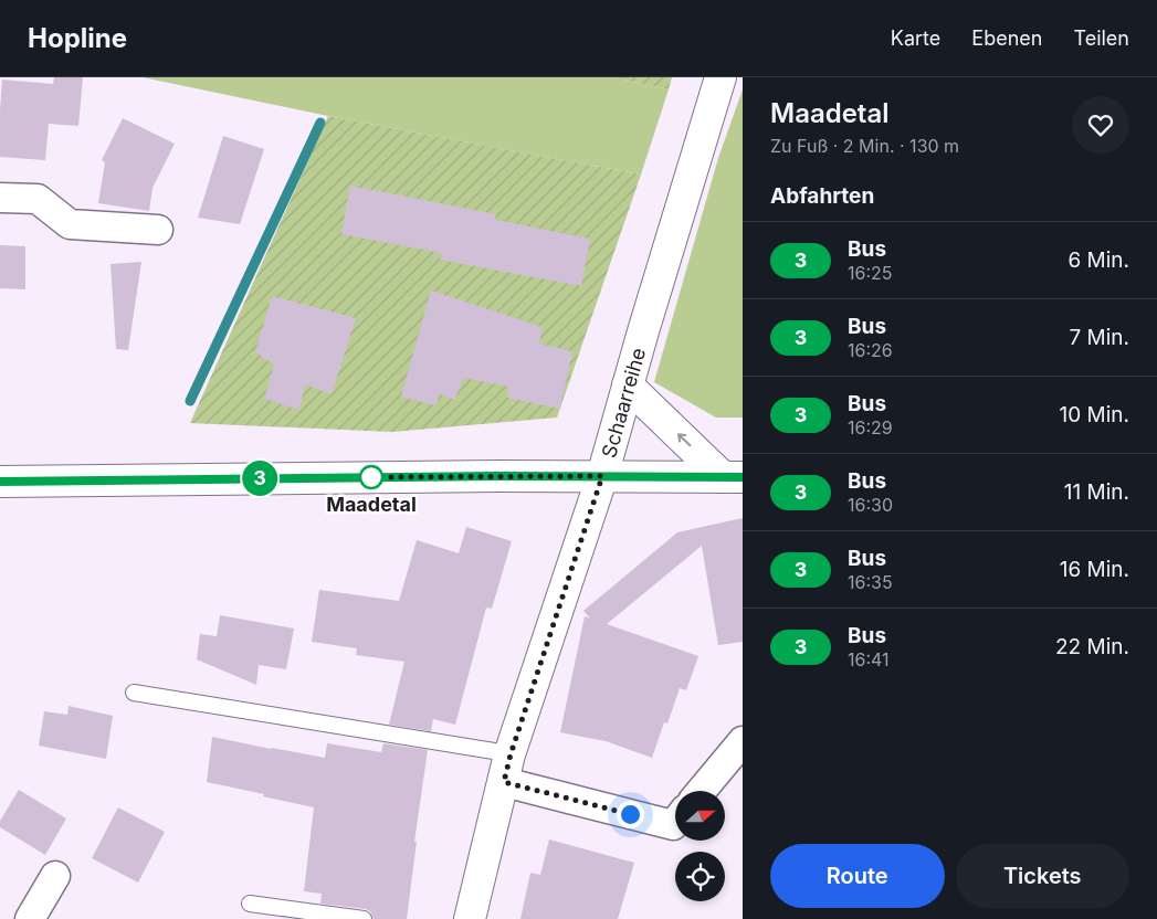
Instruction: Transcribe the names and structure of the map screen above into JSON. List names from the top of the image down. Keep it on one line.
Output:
{"streets":{"main road":["Schaarreihe"]},"places":["Maadetal"],"lines":["bus line 3"],"north":"right","page":{"header":"Hopline","nav":["Karte","Ebenen","Teilen"],"on_map":"3","heading":[["Maadetal","Zu Fuß · 2 Min. · 130 m"],"Abfahrten"],"list":[{"mark":"3","name":"Bus","note":"16:25","value":"6 Min."},{"mark":"3","name":"Bus","note":"16:26","value":"7 Min."},{"mark":"3","name":"Bus","note":"16:29","value":"10 Min."},{"mark":"3","name":"Bus","note":"16:30","value":"11 Min."},{"mark":"3","name":"Bus","note":"16:35","value":"16 Min."},{"mark":"3","name":"Bus","note":"16:41","value":"22 Min."}],"buttons":["Route","Tickets"]}}
